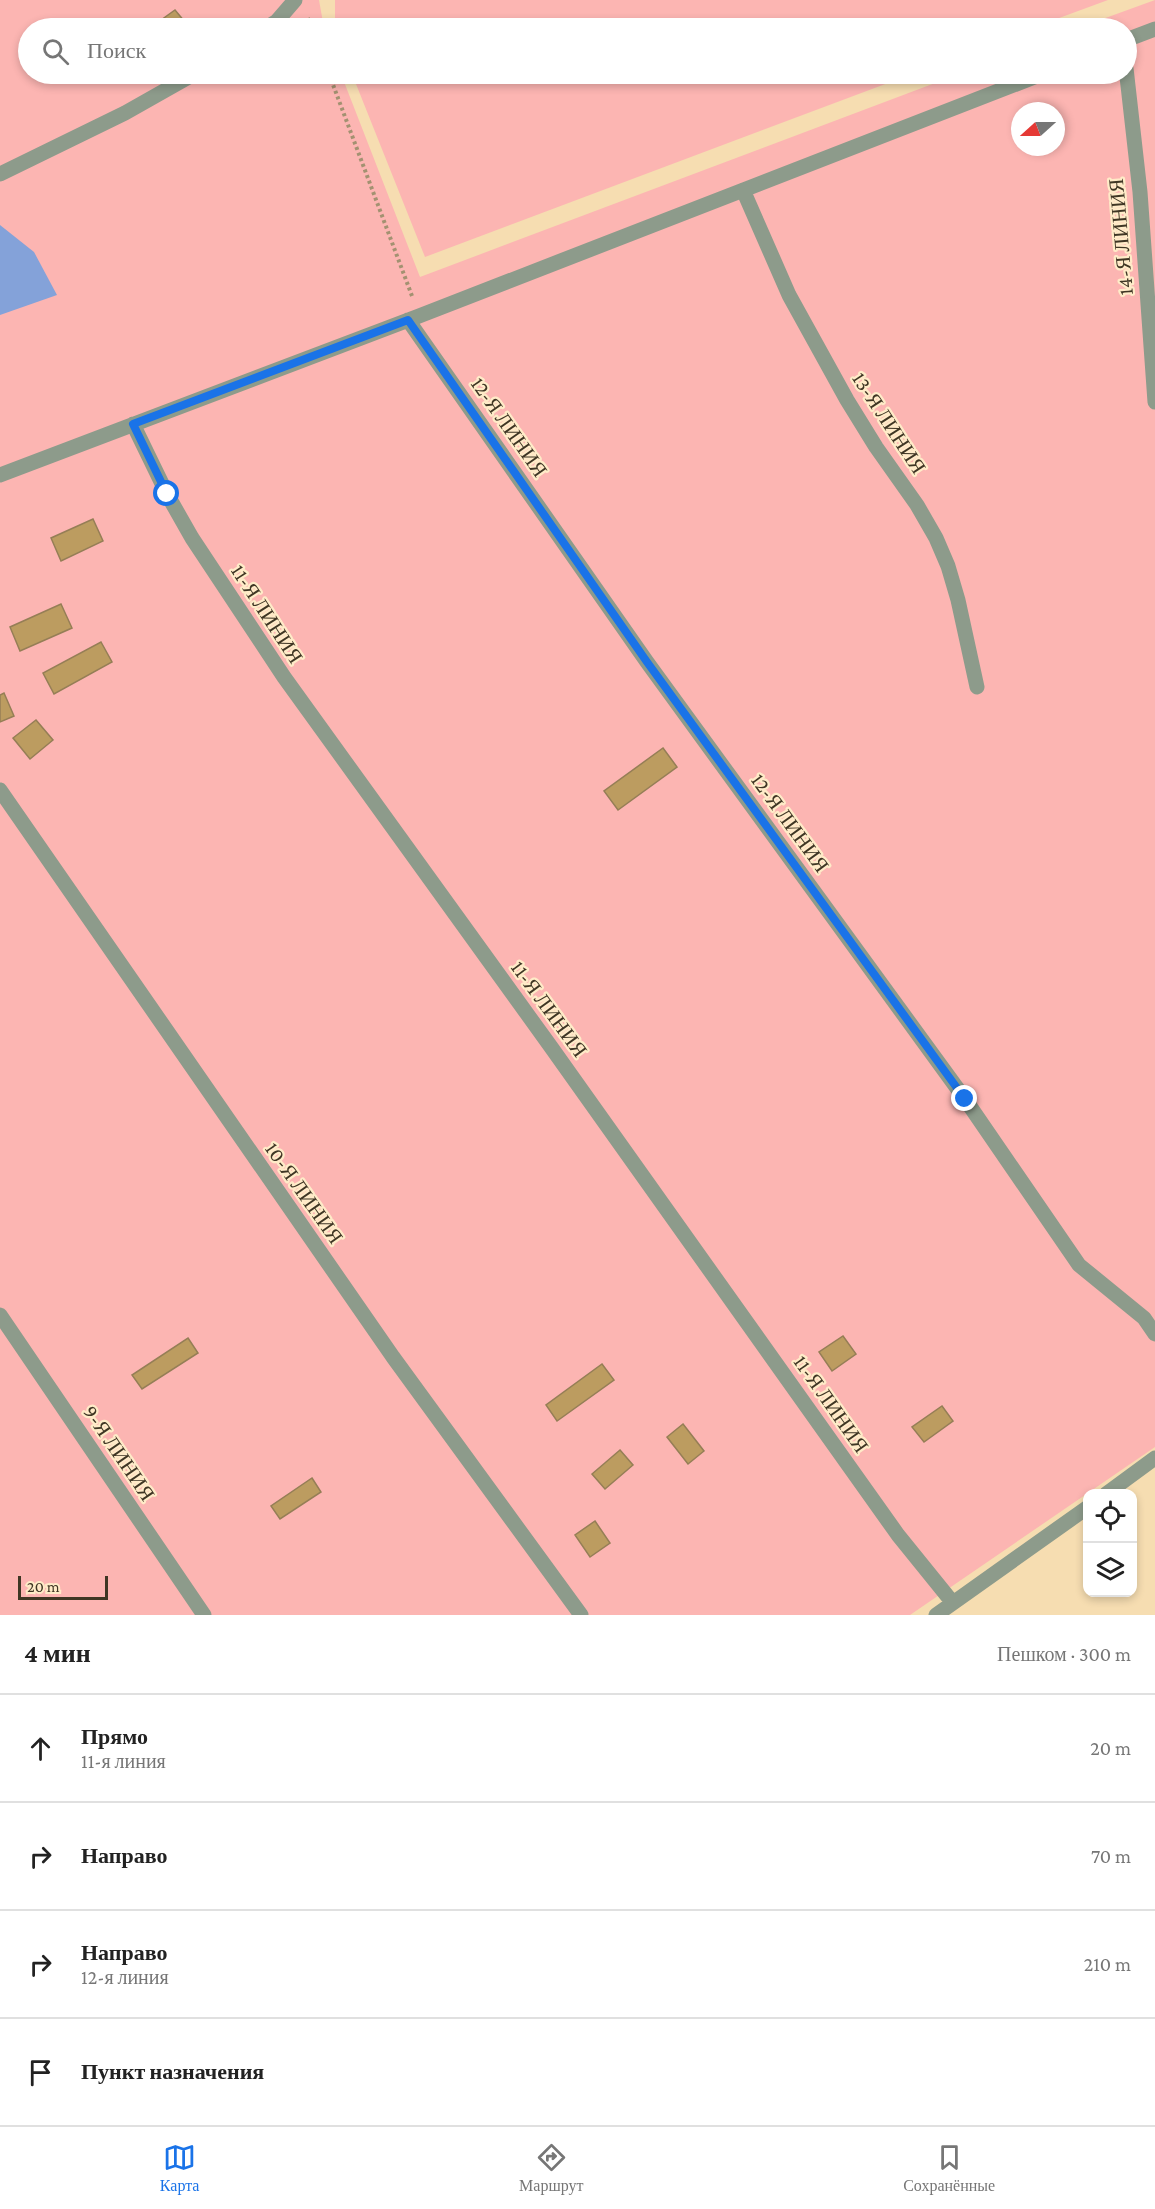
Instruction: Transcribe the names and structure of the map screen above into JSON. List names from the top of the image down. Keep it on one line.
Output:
{"streets":{"street":["14-Я ЛИНИЯ","13-Я ЛИНИЯ","12-Я ЛИНИЯ","11-Я ЛИНИЯ","10-Я ЛИНИЯ","9-Я ЛИНИЯ"]},"scale_bar":"20 m","north":"left","page":{"search":"Поиск","scale":"20 m","heading":["4 мин","Пешком · 300 m"],"list":[["Прямо","11-я линия","20 m"],["Направо","70 m"],["Направо","12-я линия","210 m"],"Пункт назначения"],"nav":["Карта","Маршрут","Сохранённые"]}}
